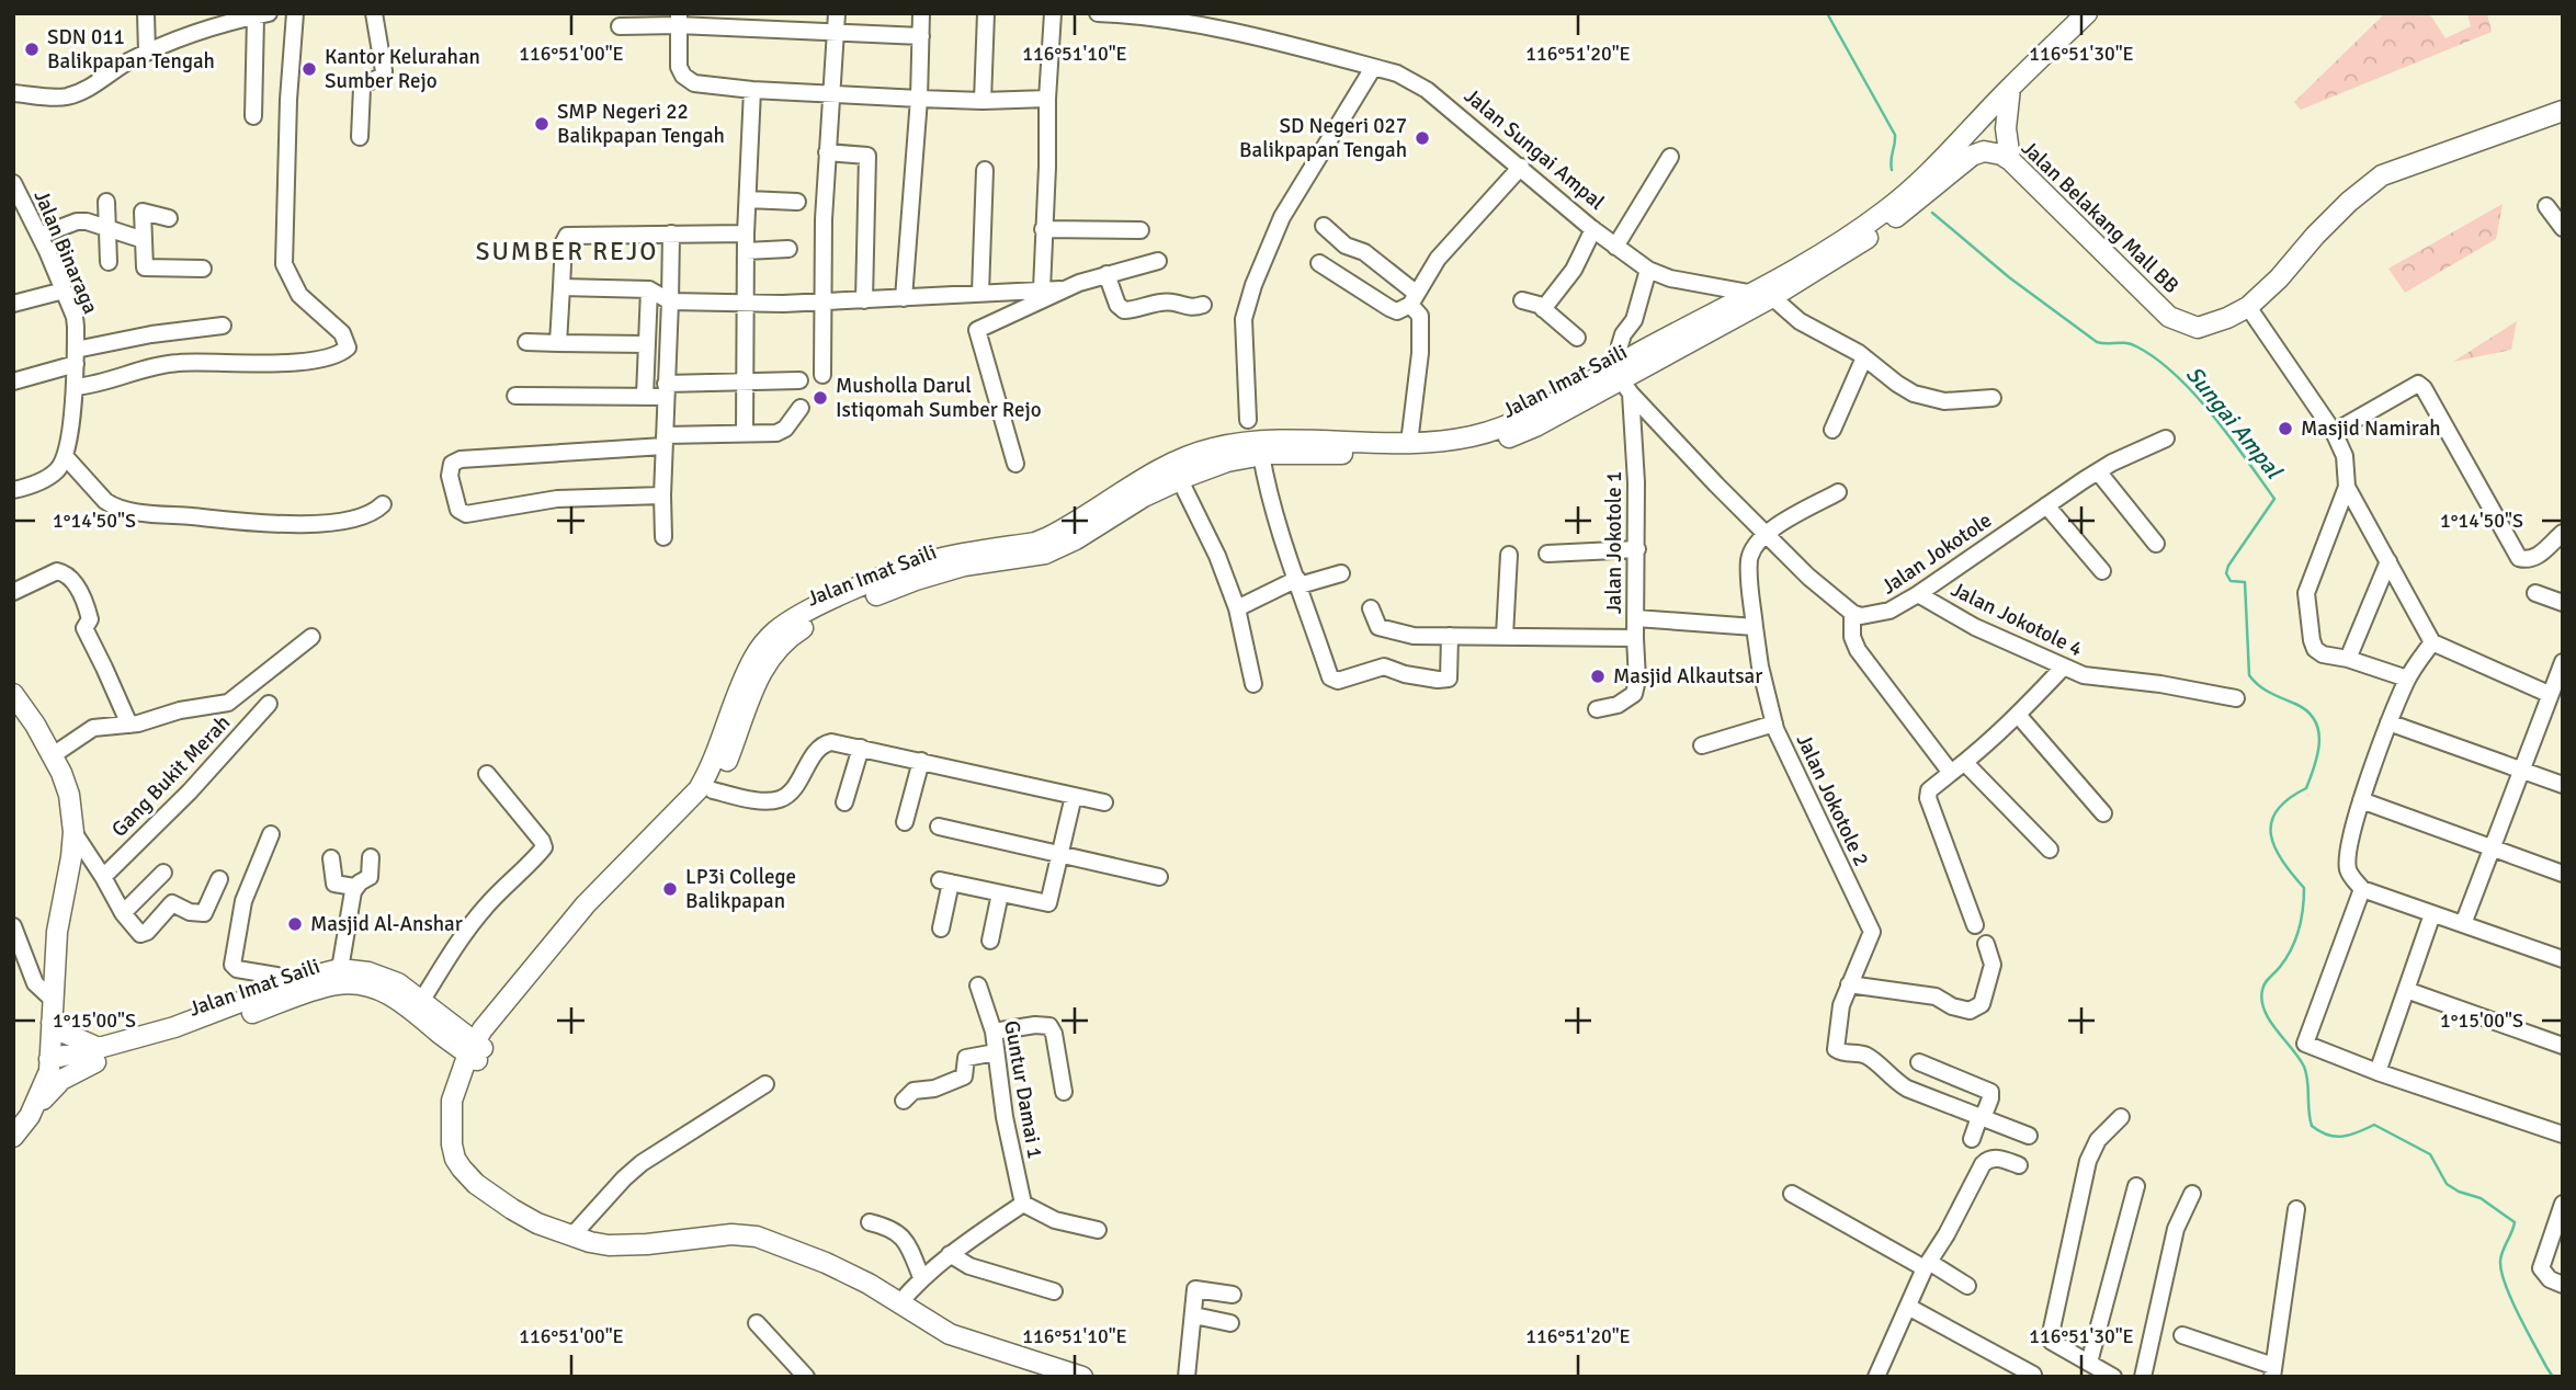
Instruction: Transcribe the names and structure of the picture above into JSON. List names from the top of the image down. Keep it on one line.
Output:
{"streets":{"main road":["Jalan Belakang Mall BB","Jalan Imat Saili"],"street":["Jalan Sungai Ampal","Jalan Binaraga","Jalan Jokotole 1","Jalan Jokotole","Jalan Jokotole 4","Gang Bukit Merah","Jalan Jokotole 2","Guntur Damai 1"]},"crossings":[["Jalan Sungai Ampal","Jalan Imat Saili"],["Jalan Sungai Ampal","Jalan Jokotole 1"],["Jalan Imat Saili","Jalan Jokotole 1"],["Jalan Jokotole","Jalan Jokotole 4"]],"districts":["SUMBER REJO"],"water":["Sungai Ampal"],"places":["SDN 011 Balikpapan Tengah","Kantor Kelurahan Sumber Rejo","SMP Negeri 22 Balikpapan Tengah","SD Negeri 027 Balikpapan Tengah","Musholla Darul Istiqomah Sumber Rejo","Masjid Namirah","Masjid Alkautsar","LP3i College Balikpapan","Masjid Al-Anshar"],"coordinates":["116°51'00\"E","116°51'10\"E","116°51'20\"E","116°51'30\"E","1°14'50\"S","1°15'00\"S"]}
